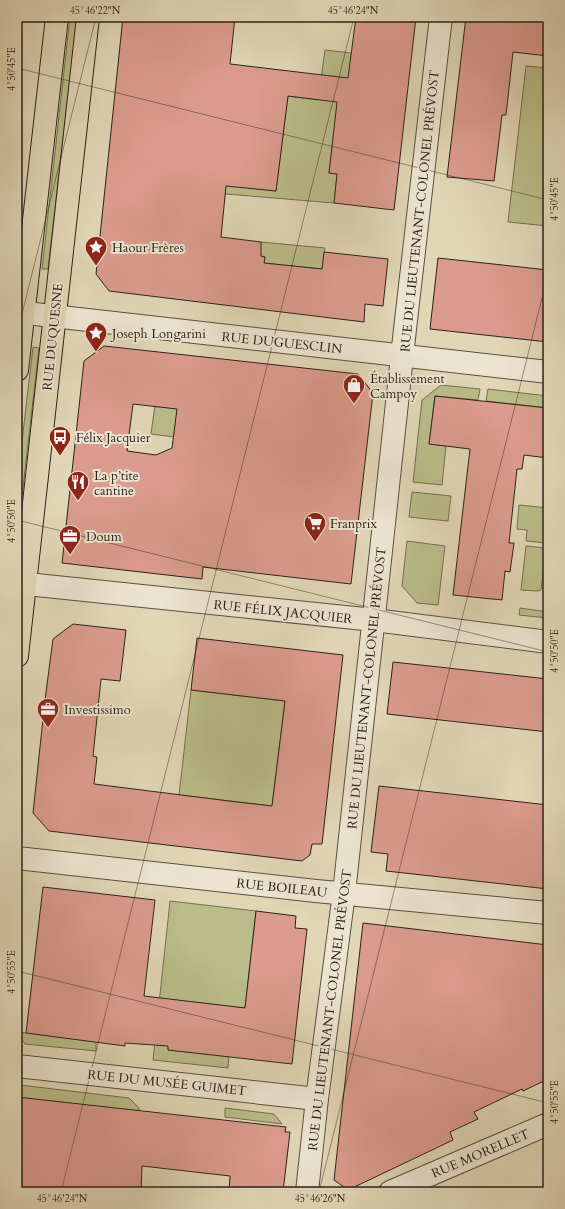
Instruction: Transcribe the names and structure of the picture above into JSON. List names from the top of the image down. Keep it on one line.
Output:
{"streets":{"main road":["RUE DUQUESNE"],"street":["RUE DU LIEUTENANT-COLONEL PRÉVOST","RUE DUGUESCLIN","RUE FÉLIX JACQUIER","RUE BOILEAU","RUE DU MUSÉE GUIMET","RUE MORELLET"]},"crossings":[["RUE DU LIEUTENANT-COLONEL PRÉVOST","RUE DUGUESCLIN"],["RUE DU LIEUTENANT-COLONEL PRÉVOST","RUE FÉLIX JACQUIER"],["RUE DU LIEUTENANT-COLONEL PRÉVOST","RUE BOILEAU"],["RUE DU LIEUTENANT-COLONEL PRÉVOST","RUE DU MUSÉE GUIMET"],["RUE DUQUESNE","RUE DUGUESCLIN"],["RUE DUQUESNE","RUE FÉLIX JACQUIER"]],"places":{"place":["Haour Frères","Joseph Longarini"],"shop":["Établissement Campoy"],"bus stop":["Félix Jacquier"],"restaurant":["La p’tite cantine"],"supermarket":["Franprix"],"office":["Doum","Investissimo"]},"coordinates":["45°46'22\"N","45°46'24\"N","4°50'45\"E","4°50'50\"E","4°50'55\"E","45°46'26\"N"]}
